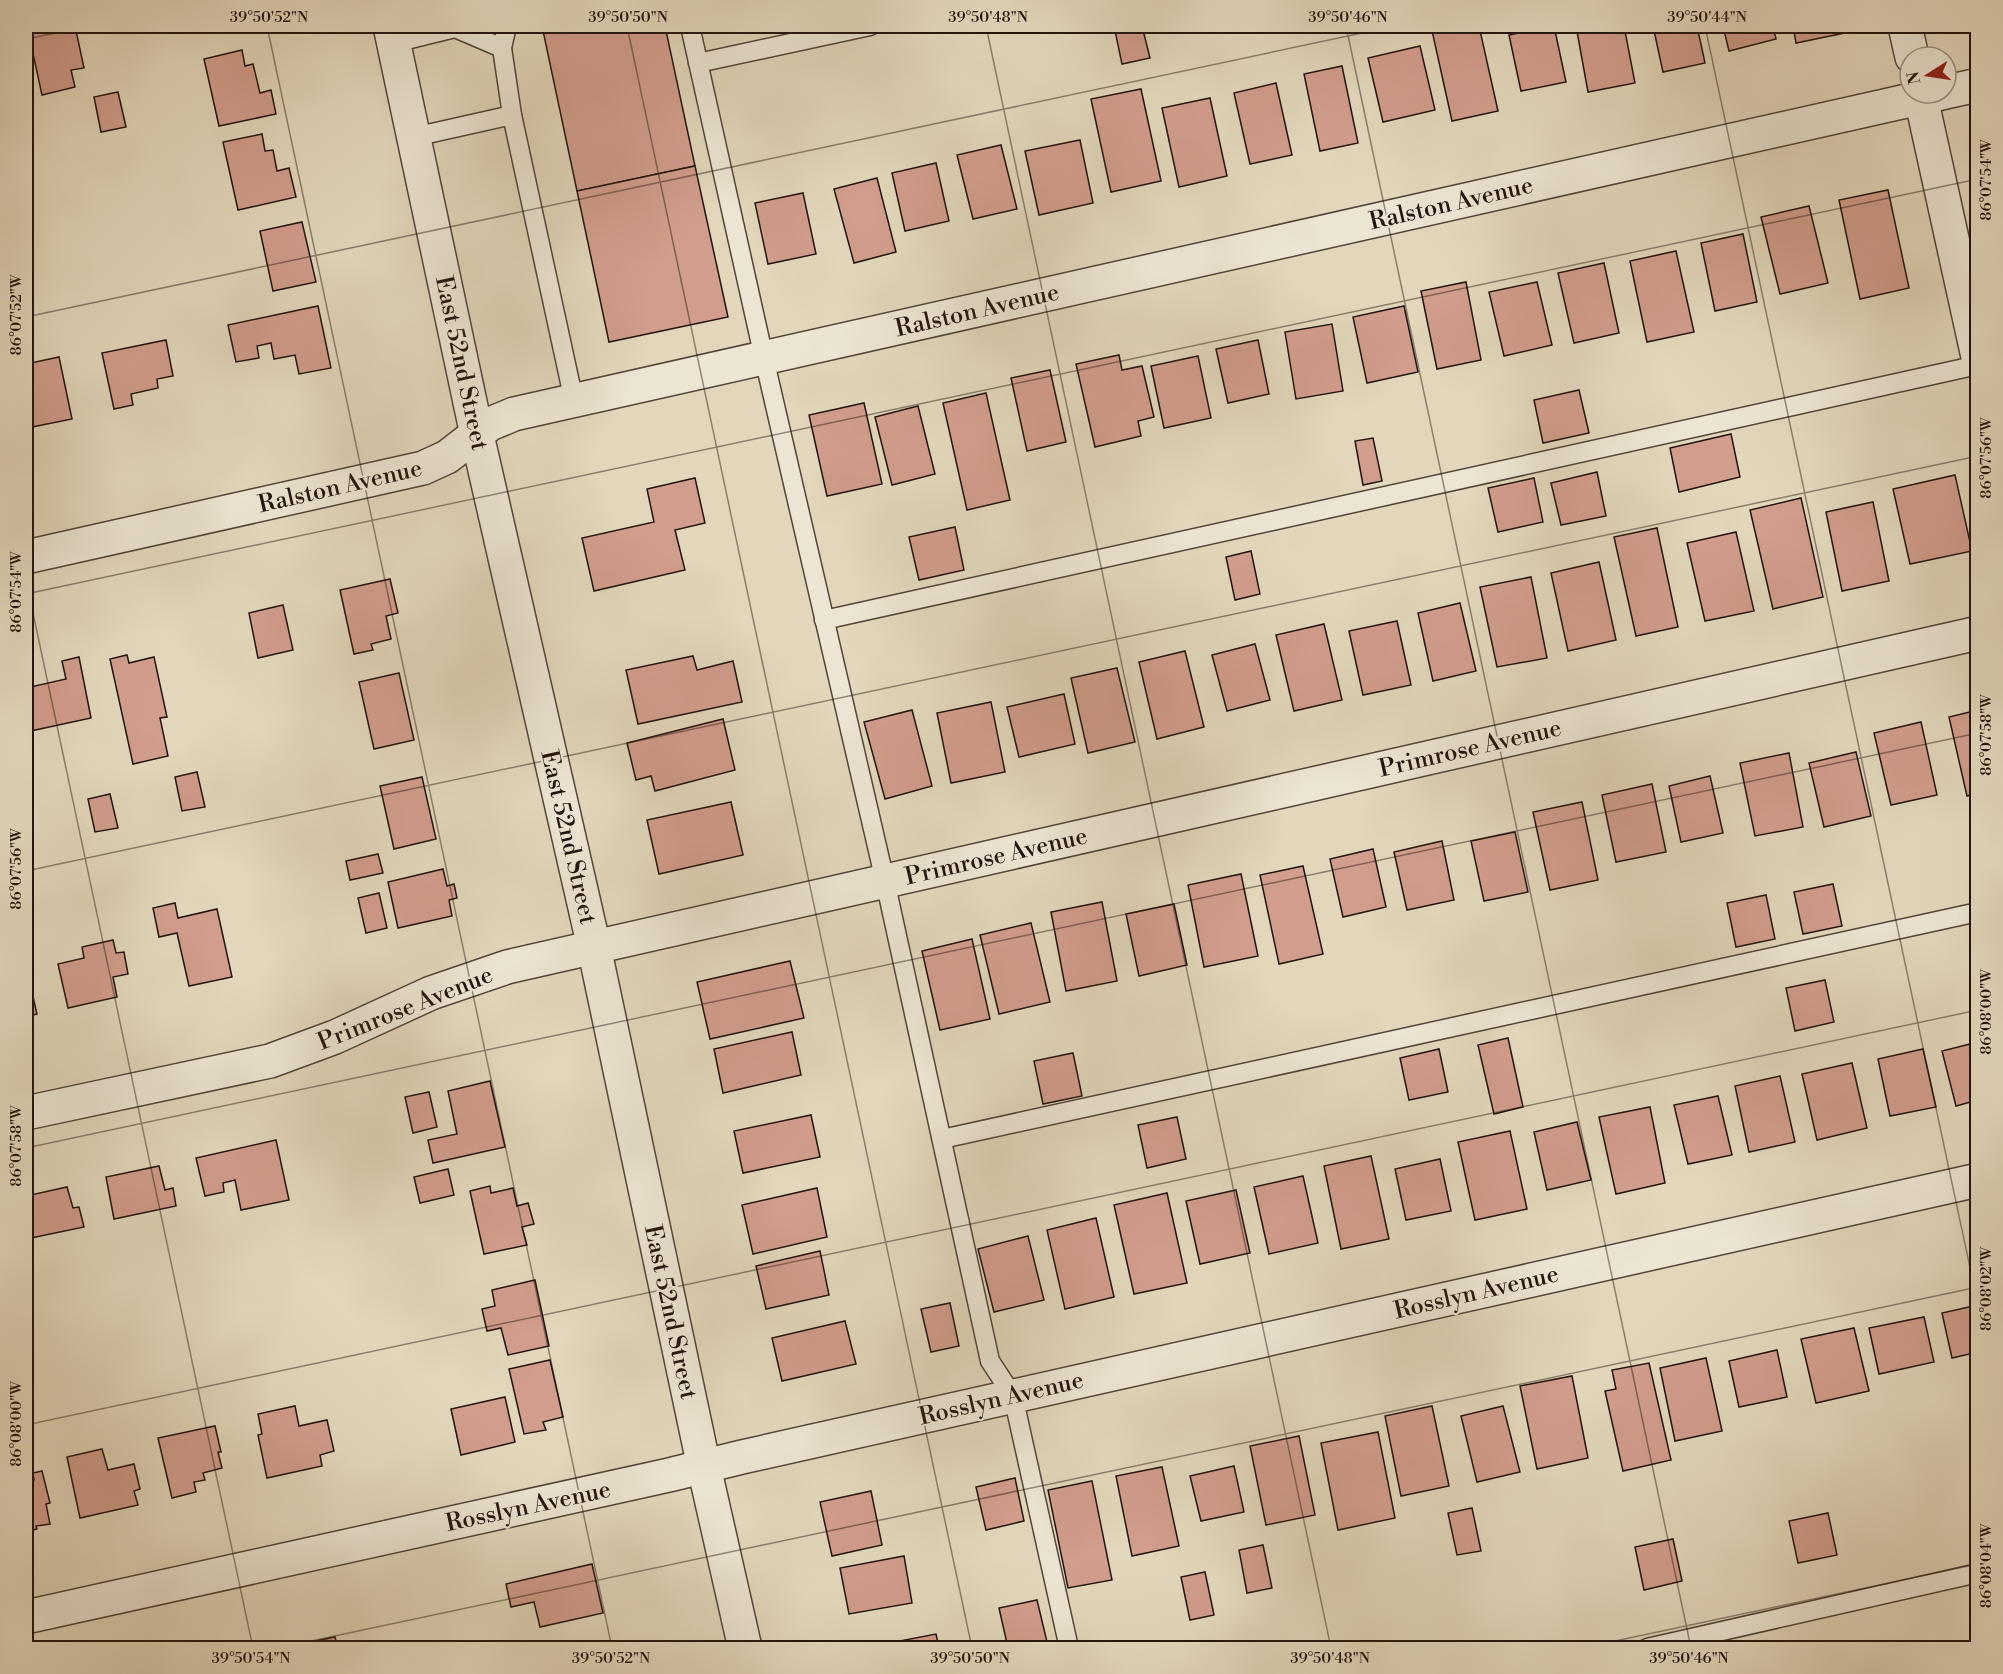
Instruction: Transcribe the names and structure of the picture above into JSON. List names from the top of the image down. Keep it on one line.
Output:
{"streets":{"street":["Ralston Avenue","East 52nd Street","Primrose Avenue","Rosslyn Avenue"]},"crossings":[["Ralston Avenue","East 52nd Street"],["East 52nd Street","Primrose Avenue"],["East 52nd Street","Rosslyn Avenue"]],"north":"left","coordinates":["39°50'52\"N","39°50'50\"N","39°50'48\"N","39°50'46\"N","39°50'44\"N","86°07'54\"W","86°07'52\"W","86°07'56\"W","86°07'58\"W","86°08'00\"W","86°08'02\"W","86°08'04\"W","39°50'54\"N"]}
